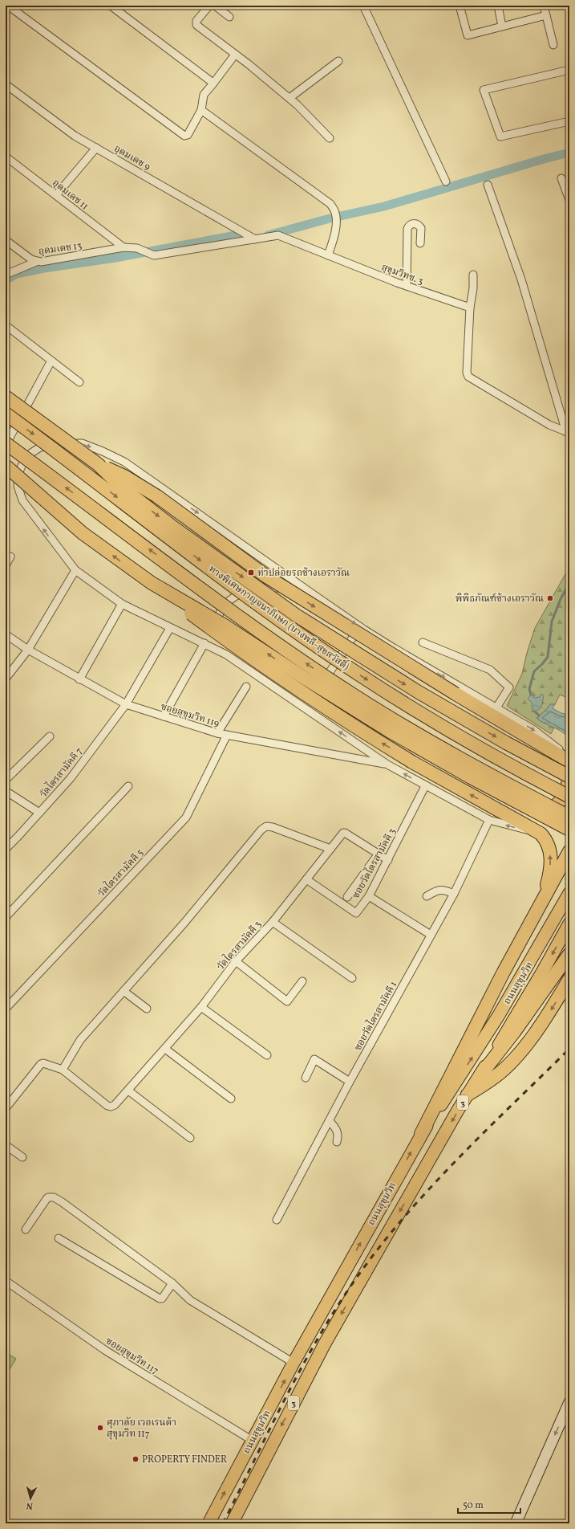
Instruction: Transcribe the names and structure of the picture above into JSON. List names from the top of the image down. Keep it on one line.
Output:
{"streets":{"highway":["ทางพิเศษกาญจนาภิเษก (บางพลี-สุขสวัสดิ์)","ถนนสุขุมวิท","3"],"street":["อุดมเดช 9","อุดมเดช 11","อุดมเดช 13","สุขุมวิทซ. 3","ซอยสุขุมวิท 119","วัดไตรสามัคคี 7","ซอยวัดไตรสามัคคี 3","วัดไตรสามัคคี 5","วัดไตรสามัคคี 3","ซอยวัดไตรสามัคคี 1","ซอยสุขุมวิท 117"]},"crossings":[["อุดมเดช 9","สุขุมวิทซ. 3"],["อุดมเดช 11","อุดมเดช 13"],["อุดมเดช 13","สุขุมวิทซ. 3"],["ซอยสุขุมวิท 119","วัดไตรสามัคคี 7"],["ซอยสุขุมวิท 119","วัดไตรสามัคคี 5"],["ซอยวัดไตรสามัคคี 3","วัดไตรสามัคคี 3"],["ถนนสุขุมวิท","ซอยสุขุมวิท 117"]],"places":{"transit":["ท่าปล่อยรถช้างเอราวัณ"],"other":["พิพิธภัณฑ์ช้างเอราวัณ","ศุภาลัย เวอเรนด้า สุขุมวิท 117","PROPERTY FINDER"]},"scale_bar":"50 m","north":"bottom"}
